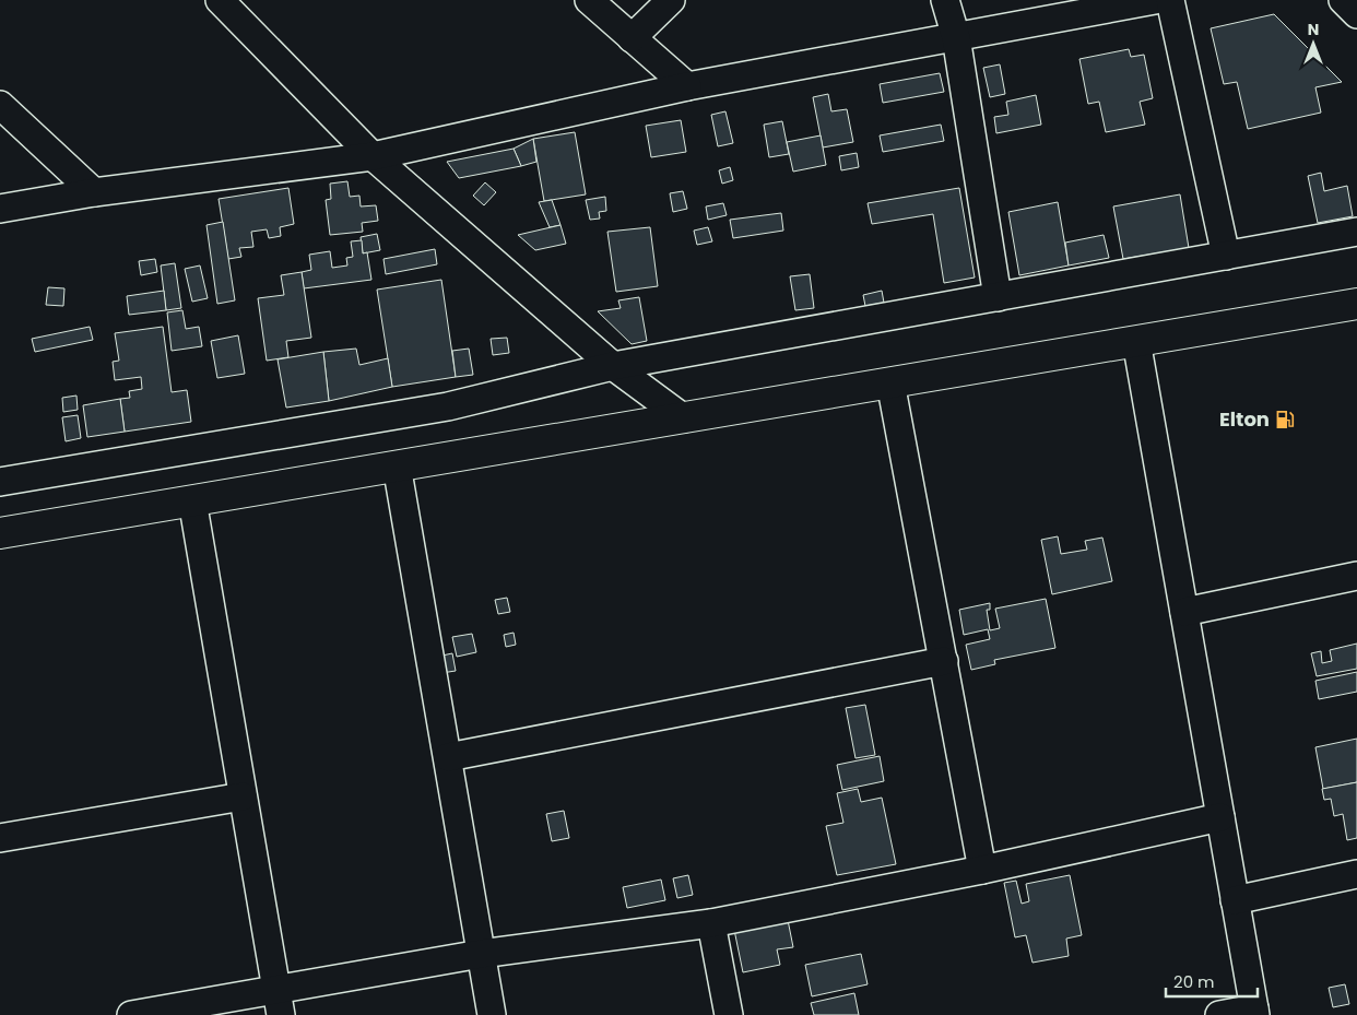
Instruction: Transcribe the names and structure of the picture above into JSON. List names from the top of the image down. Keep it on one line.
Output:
{"places":{"fuel station":["Elton"]},"scale_bar":"20 m","north":"top"}
